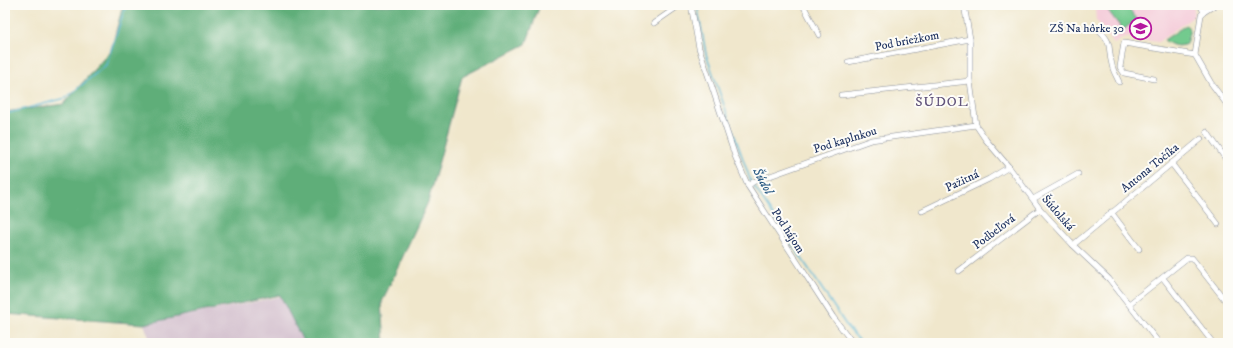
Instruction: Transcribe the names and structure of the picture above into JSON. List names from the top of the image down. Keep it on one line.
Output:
{"streets":{"street":["Pod briežkom","Pod kaplnkou","Antona Točíka","Pažitná","Šúdolská","Pod hájom","Podbeľová"]},"crossings":[["Pod briežkom","Šúdolská"],["Pod kaplnkou","Šúdolská"],["Pod kaplnkou","Pod hájom"],["Antona Točíka","Šúdolská"],["Pažitná","Šúdolská"],["Šúdolská","Podbeľová"]],"districts":["ŠÚDOL"],"water":["Šúdol"],"places":{"school or university":["ZŠ Na hôrke 30"]}}
